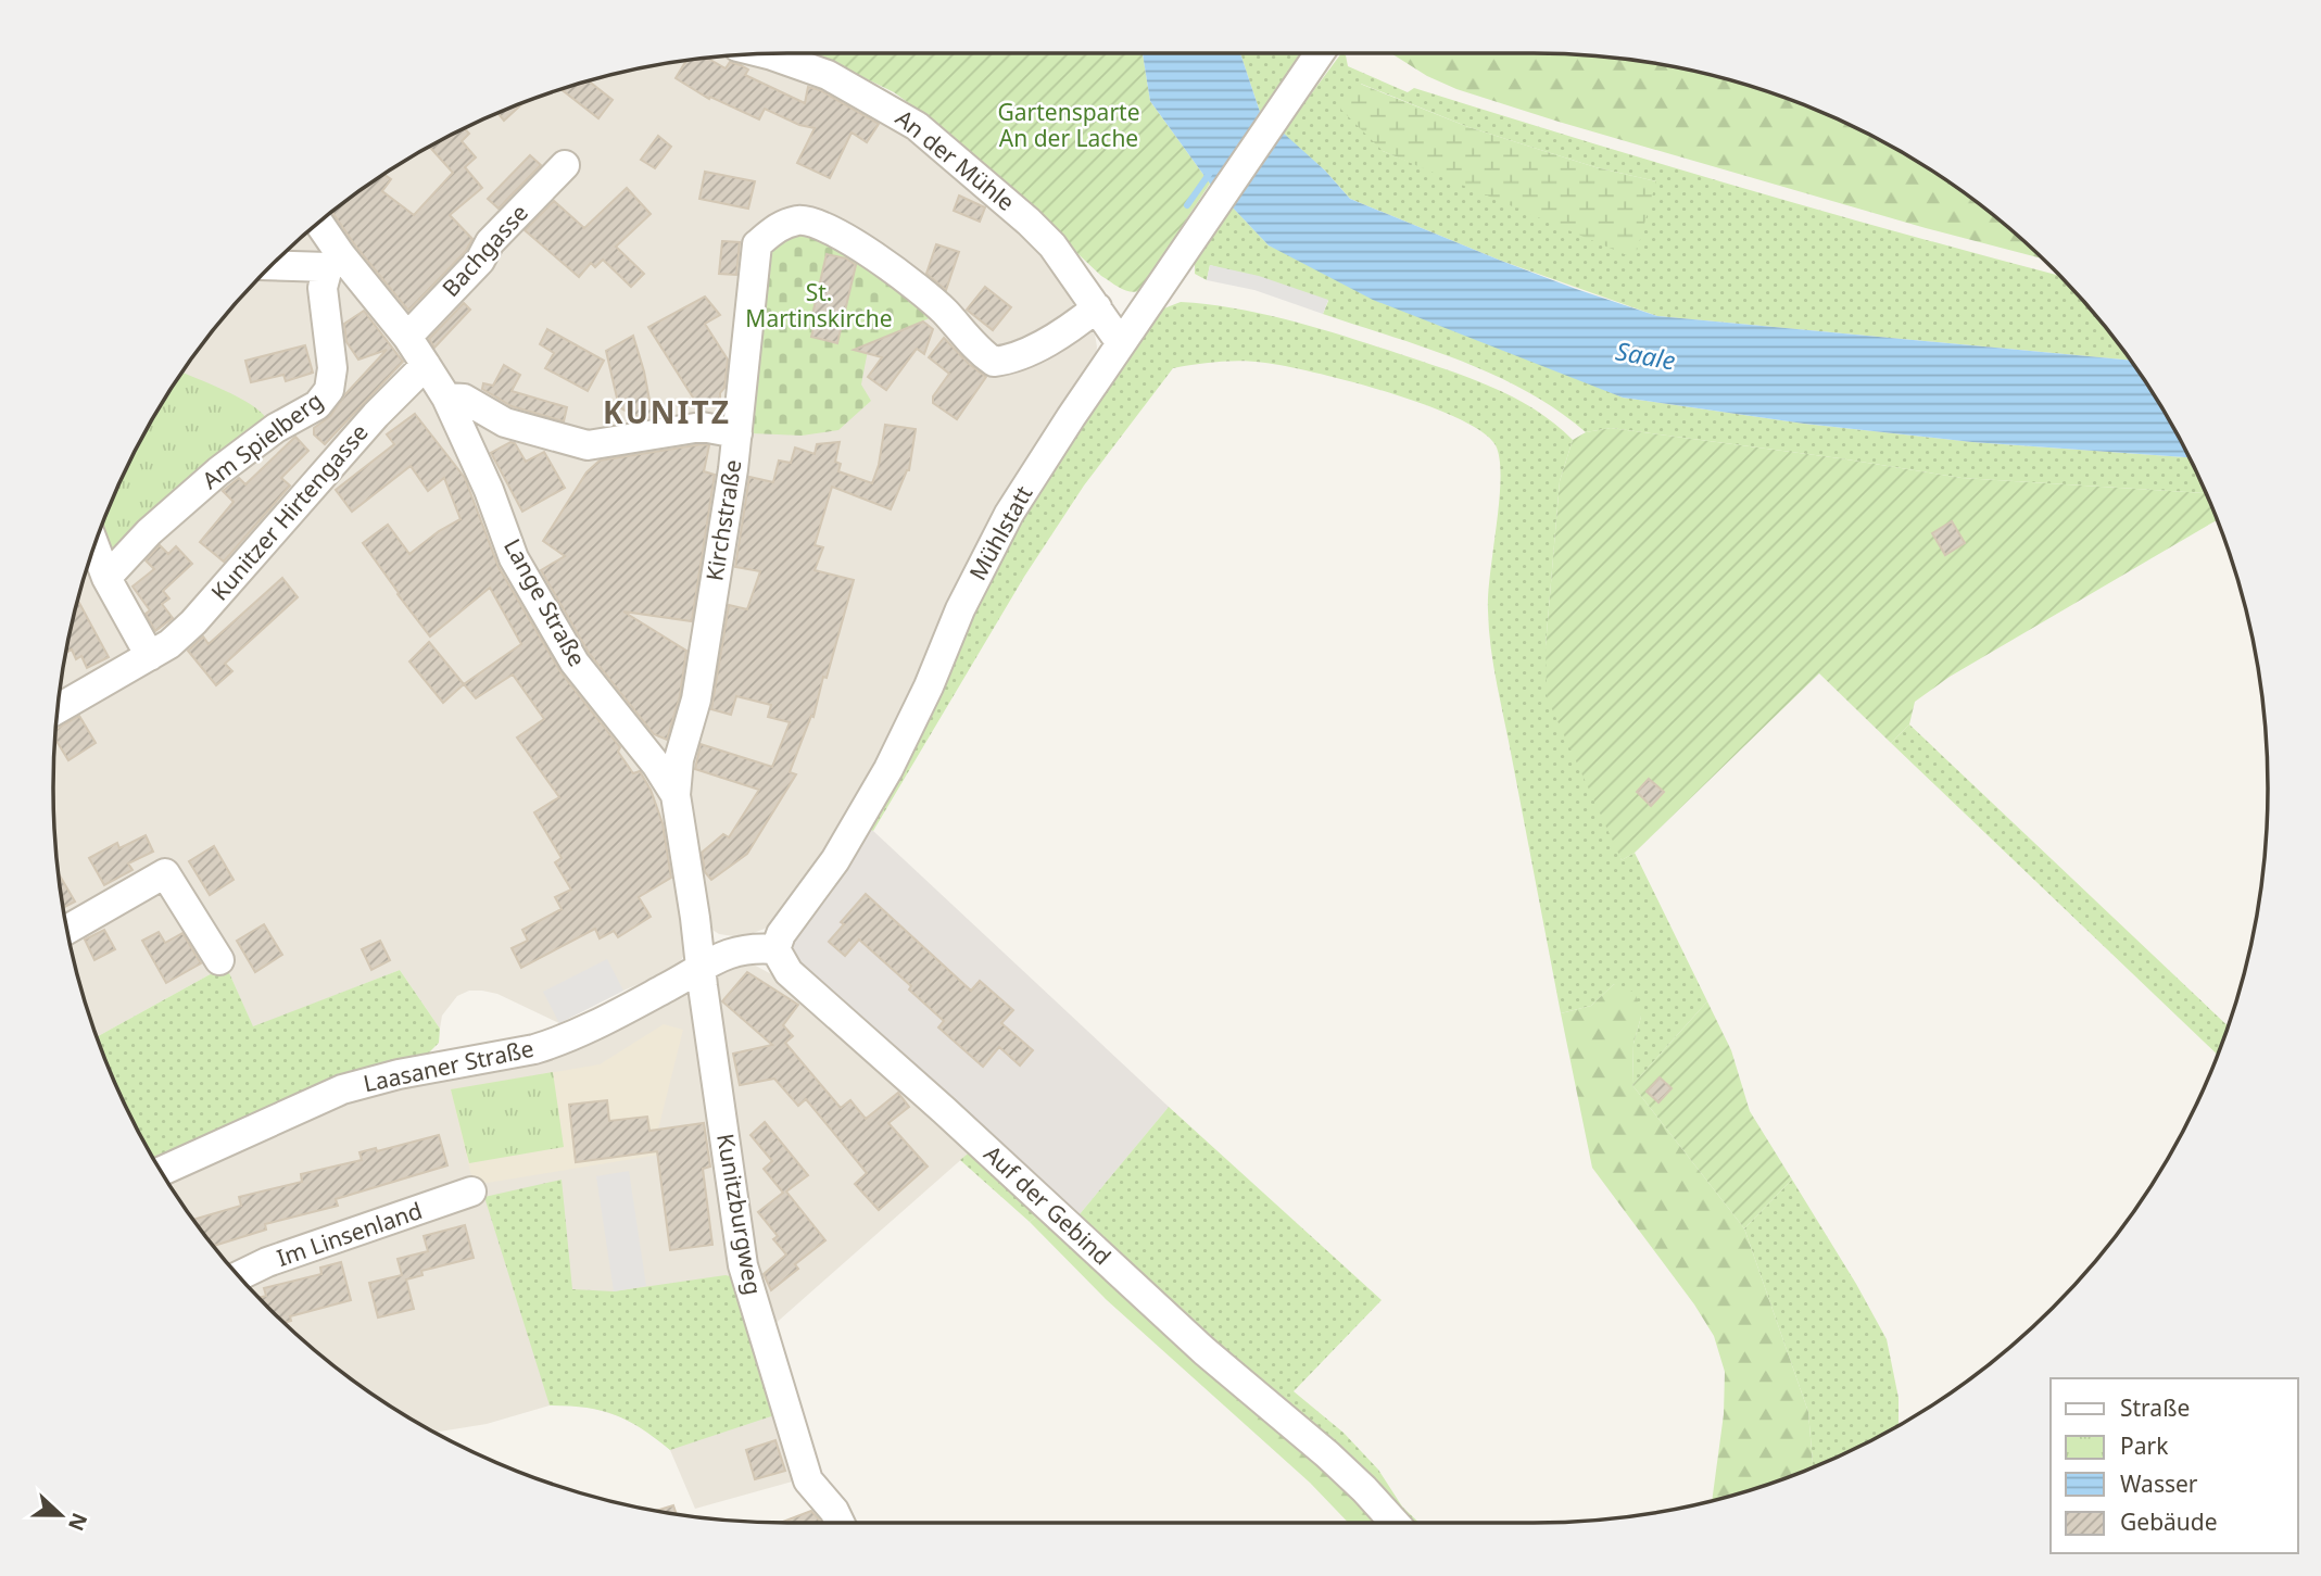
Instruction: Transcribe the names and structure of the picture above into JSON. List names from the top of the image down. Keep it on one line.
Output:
{"streets":{"street":["An der Mühle","Bachgasse","Am Spielberg","Kunitzer Hirtengasse","Kirchstraße","Mühlstatt","Lange Straße","Laasaner Straße","Auf der Gebind","Kunitzburgweg","Im Linsenland"]},"crossings":[["An der Mühle","Kirchstraße"],["An der Mühle","Mühlstatt"],["Bachgasse","Lange Straße"],["Am Spielberg","Lange Straße"],["Kunitzer Hirtengasse","Lange Straße"],["Kirchstraße","Lange Straße"],["Mühlstatt","Auf der Gebind"],["Lange Straße","Laasaner Straße"],["Lange Straße","Kunitzburgweg"],["Laasaner Straße","Kunitzburgweg"]],"districts":["KUNITZ"],"water":["Saale"],"parks":["Gartensparte An der Lache","St. Martinskirche"],"legend":["Straße","Park","Wasser","Gebäude"],"north":"right"}
